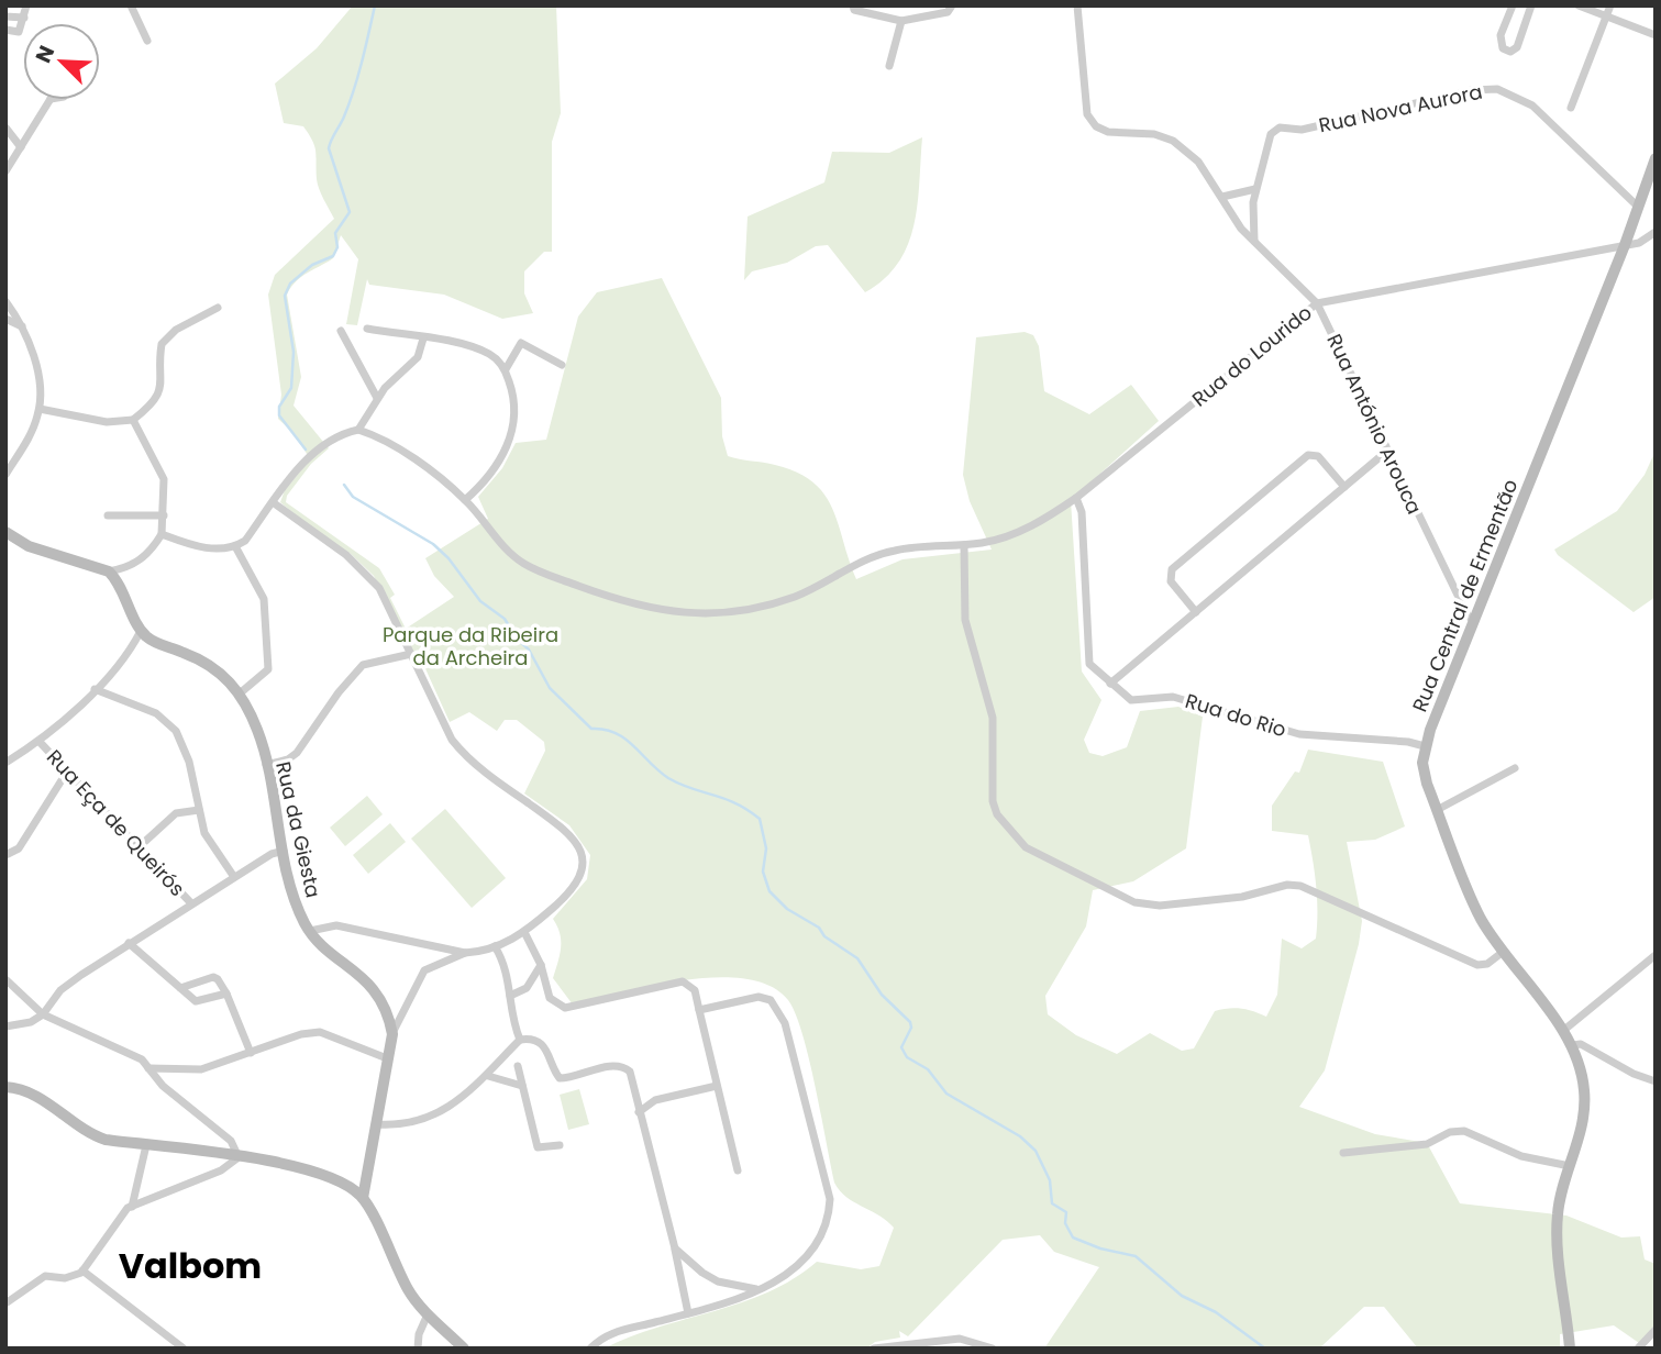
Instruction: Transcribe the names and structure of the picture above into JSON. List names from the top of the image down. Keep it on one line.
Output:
{"streets":{"street":["Rua Nova Aurora","Rua do Lourido","Rua António Arouca","Rua Central de Ermentão","Rua do Rio","Rua Eça de Queirós","Rua da Giesta"]},"crossings":[["Rua Nova Aurora","Rua António Arouca"],["Rua Nova Aurora","Rua Central de Ermentão"],["Rua do Lourido","Rua António Arouca"],["Rua do Lourido","Rua Central de Ermentão"],["Rua do Lourido","Rua do Rio"],["Rua António Arouca","Rua Central de Ermentão"],["Rua Central de Ermentão","Rua do Rio"]],"districts":["Valbom"],"parks":["Parque da Ribeira da Archeira"],"north":"top left"}
